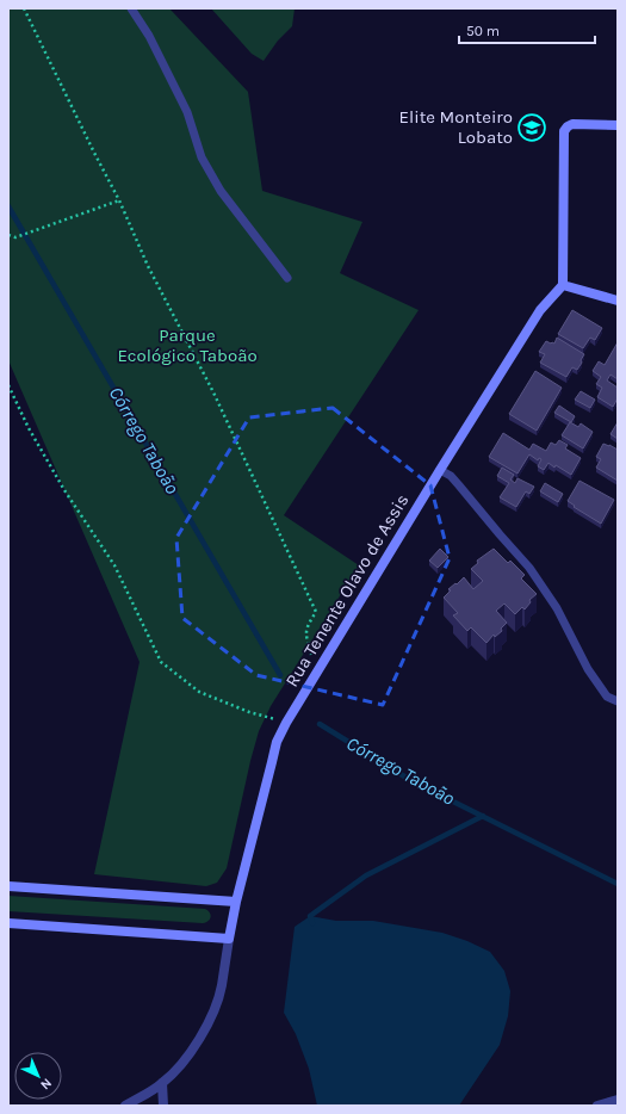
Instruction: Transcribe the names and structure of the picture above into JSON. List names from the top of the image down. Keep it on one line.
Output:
{"streets":{"street":["Rua Tenente Olavo de Assis"]},"water":["Córrego Taboão"],"parks":["Parque Ecológico Taboão"],"places":{"school or university":["Elite Monteiro Lobato"]},"scale_bar":"50 m","north":"bottom right"}
